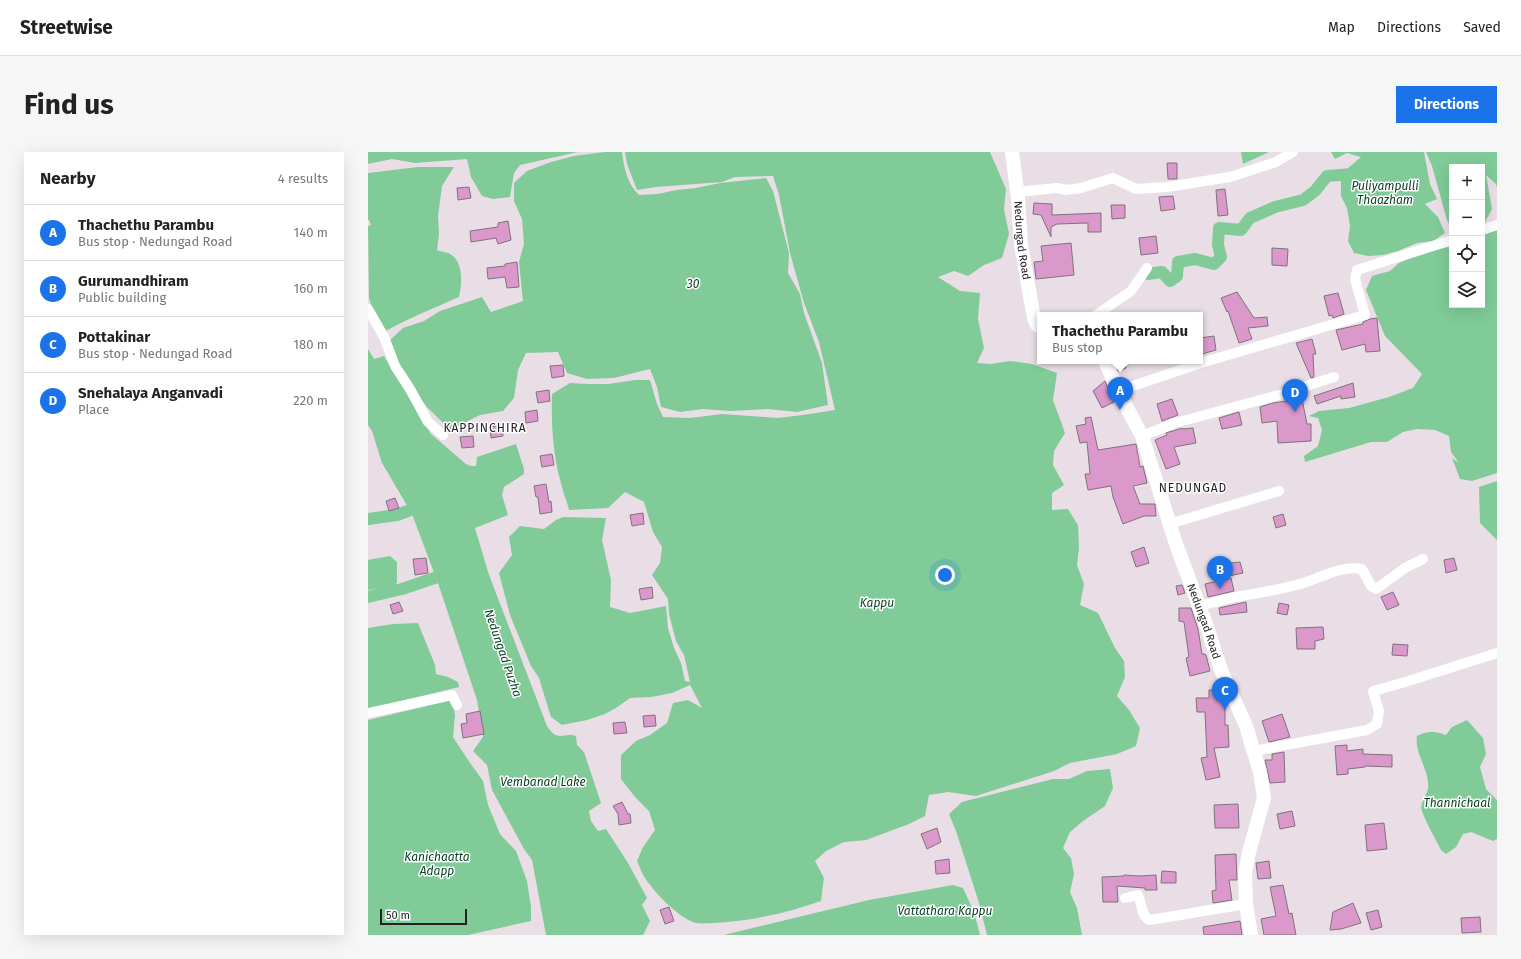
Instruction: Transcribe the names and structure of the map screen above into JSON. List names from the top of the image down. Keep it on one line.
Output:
{"streets":{"main road":["Nedungad Road"]},"districts":["KAPPINCHIRA","NEDUNGAD"],"water":["Puliyampulli Thaazham","30","Kappu","Nedungad Puzha","Vembanad Lake","Thannichaal","Kanichaatta Adapp","Vattathara Kappu"],"scale_bar":"50 m","page":{"header":"Streetwise","nav":["Map","Directions","Saved"],"buttons":"Directions","title":"Find us","heading":["Nearby","4 results"],"map_buttons":["+","−"],"list":[{"mark":"A","name":"Thachethu Parambu","note":"Bus stop · Nedungad Road","value":"140 m"},{"mark":"B","name":"Gurumandhiram","note":"Public building","value":"160 m"},{"mark":"C","name":"Pottakinar","note":"Bus stop · Nedungad Road","value":"180 m"},{"mark":"D","name":"Snehalaya Anganvadi","note":"Place","value":"220 m"}],"popup":["Thachethu Parambu","Bus stop"],"pins":["A","D","B","C"],"scale":"50 m"}}
